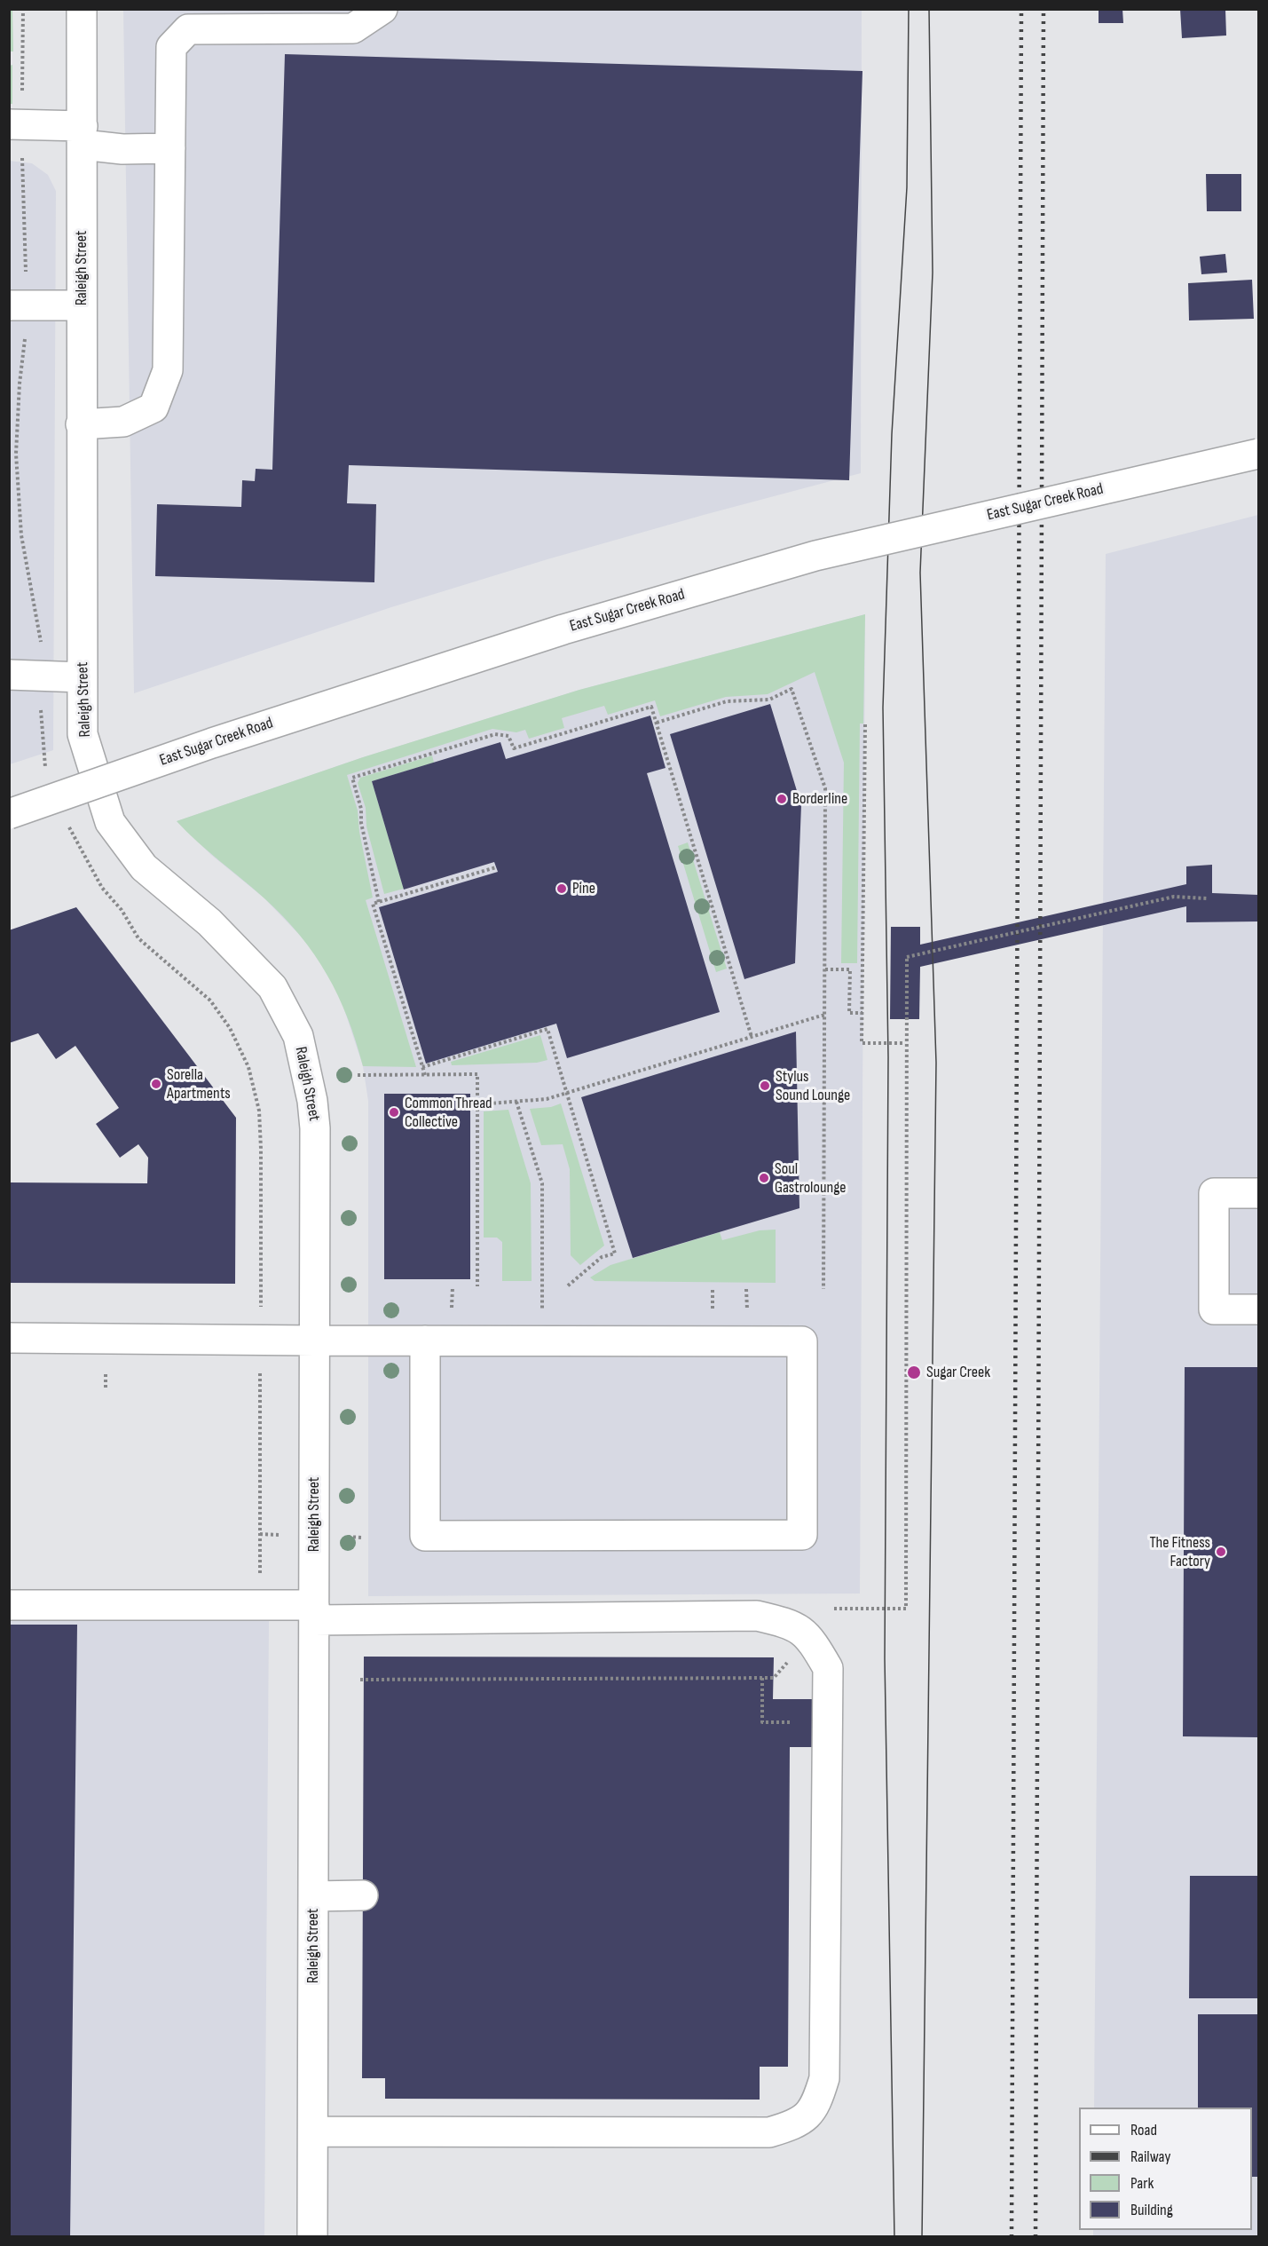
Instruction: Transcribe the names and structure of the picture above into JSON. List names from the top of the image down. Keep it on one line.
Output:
{"streets":{"street":["Raleigh Street","East Sugar Creek Road"]},"places":["Borderline","Pine","Sorella Apartments","Stylus Sound Lounge","Common Thread Collective","Soul Gastrolounge","Sugar Creek","The Fitness Factory"],"legend":["Road","Railway","Park","Building"]}
